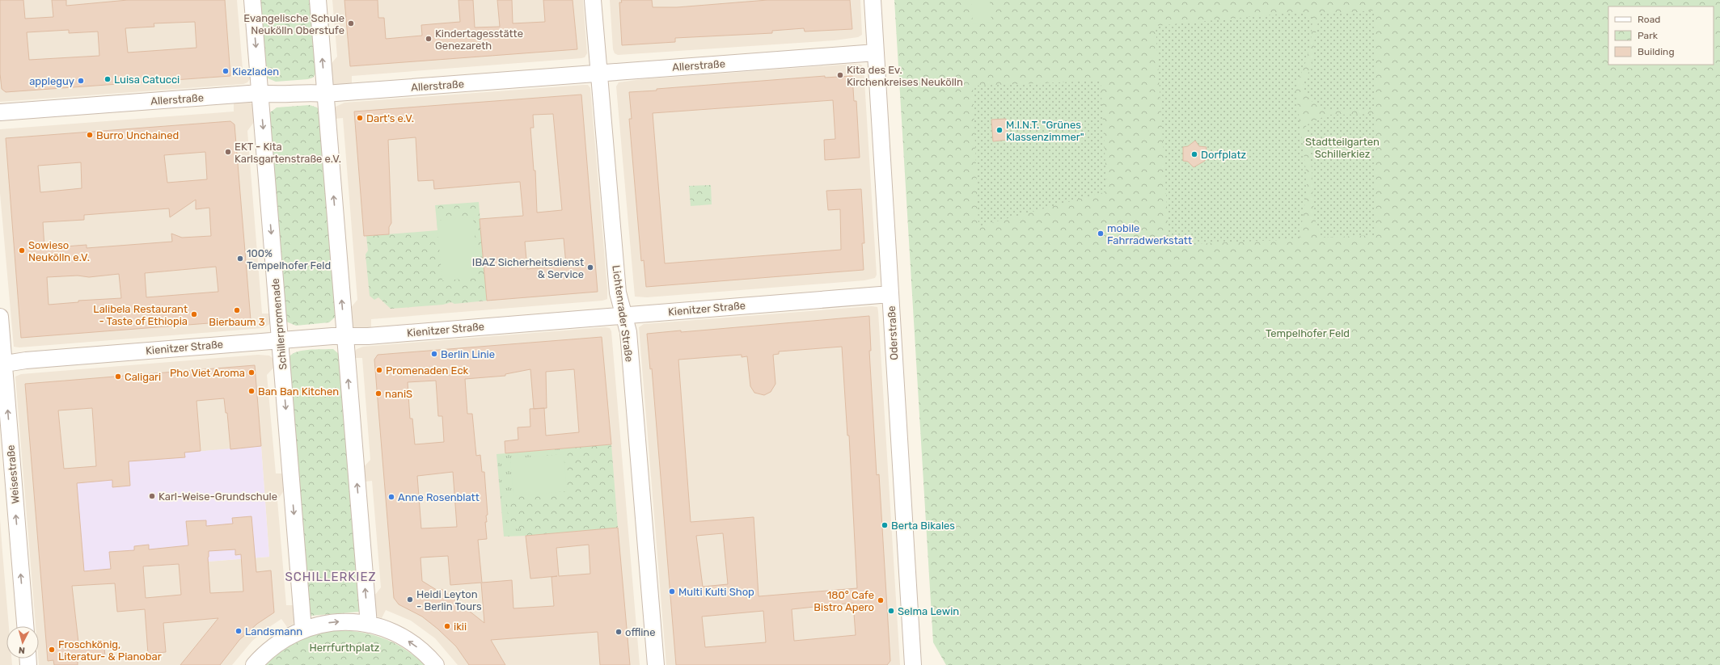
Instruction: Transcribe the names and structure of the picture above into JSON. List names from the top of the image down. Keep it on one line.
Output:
{"streets":{"street":["Allerstraße","Kienitzer Straße","Lichtenrader Straße","Schillerpromenade","Oderstraße","Weisestraße"]},"crossings":[["Allerstraße","Lichtenrader Straße"],["Allerstraße","Schillerpromenade"],["Allerstraße","Oderstraße"],["Kienitzer Straße","Lichtenrader Straße"],["Kienitzer Straße","Schillerpromenade"],["Kienitzer Straße","Oderstraße"],["Kienitzer Straße","Weisestraße"]],"one_way":["Weisestraße"],"districts":["SCHILLERKIEZ"],"parks":["Stadtteilgarten Schillerkiez","Tempelhofer Feld","Herrfurthplatz"],"places":["Evangelische Schule Neukölln Oberstufe","Kindertagesstätte Genezareth","Kiezladen","Kita des Ev. Kirchenkreises Neukölln","Luisa Catucci","appleguy","Dart's e.V.","M.I.N.T. \"Grünes Klassenzimmer\"","Burro Unchained","EKT - Kita Karlsgartenstraße e.V.","Dorfplatz","mobile Fahrradwerkstatt","Sowieso Neukölln e.V.","100% Tempelhofer Feld","IBAZ Sicherheitsdienst & Service","Bierbaum 3","Lalibela Restaurant - Taste of Ethiopia","Berlin Linie","Promenaden Eck","Pho Viet Aroma","Caligari","Ban Ban Kitchen","naniS","Karl-Weise-Grundschule","Anne Rosenblatt","Berta Bikales","Multi Kulti Shop","Heidi Leyton - Berlin Tours","180° Cafe Bistro Apero","Selma Lewin","ikii","Landsmann","offline","Froschkönig, Literatur- & Pianobar"],"legend":["Road","Park","Building"],"north":"bottom"}
